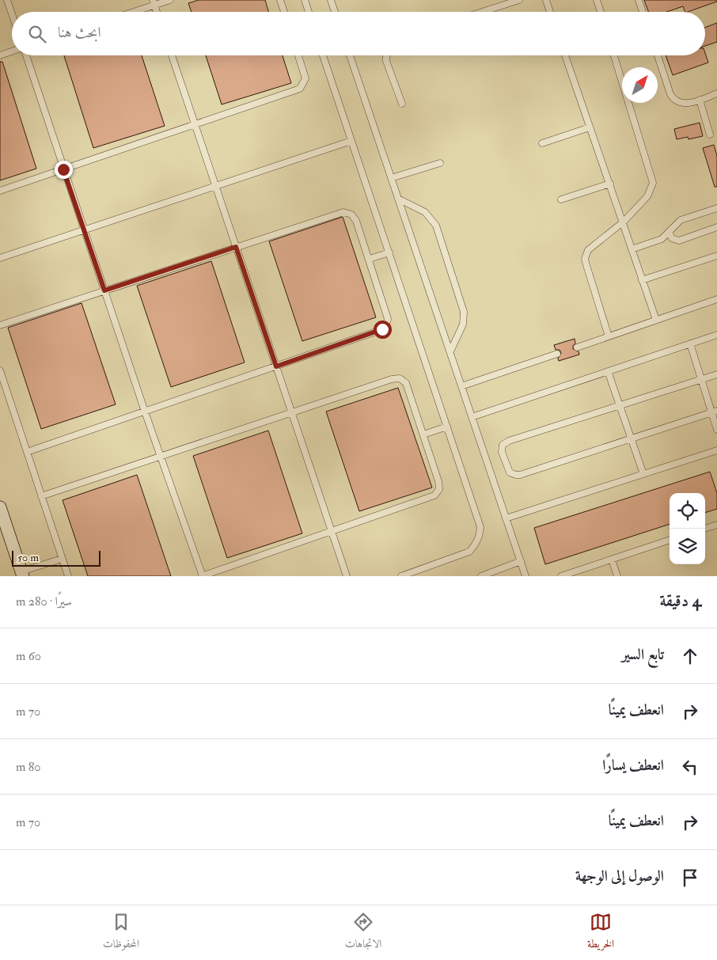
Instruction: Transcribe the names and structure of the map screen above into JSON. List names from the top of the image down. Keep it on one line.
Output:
{"scale_bar":"50 m","north":"top right","page":{"search":"ابحث هنا","scale":"50 m","heading":["4 دقيقة","سيرًا · 280 m"],"list":[["تابع السير","60 m"],["انعطف يمينًا","70 m"],["انعطف يسارًا","80 m"],["انعطف يمينًا","70 m"],"الوصول إلى الوجهة"],"nav":["الخريطة","الاتجاهات","المحفوظات"]}}
